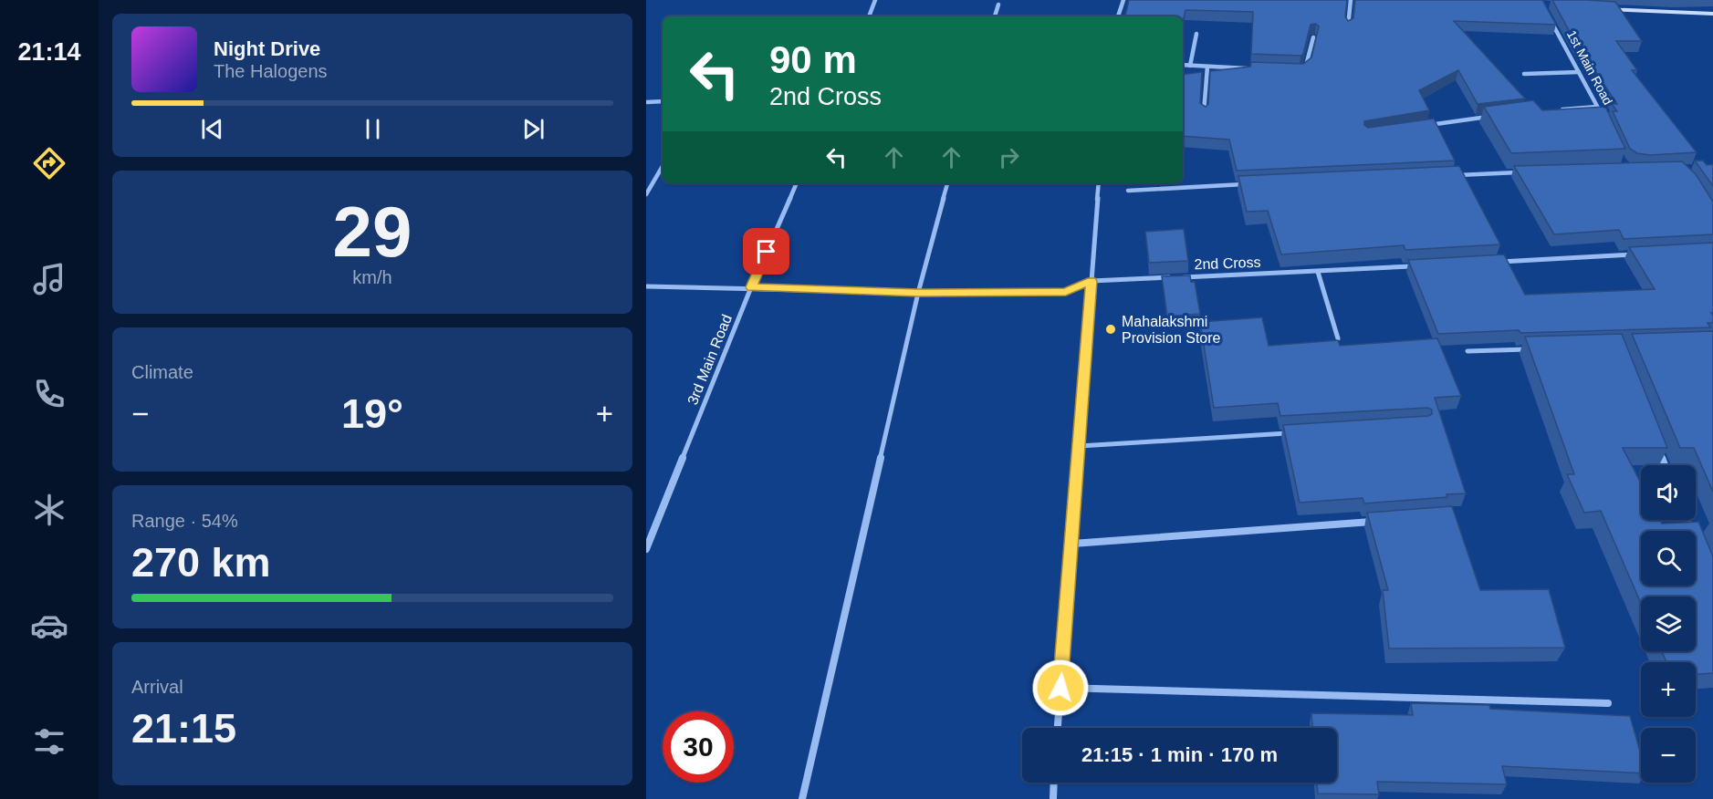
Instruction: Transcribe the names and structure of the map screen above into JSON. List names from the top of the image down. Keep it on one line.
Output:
{"streets":{"street":["1st Main Road","2nd Cross","3rd Main Road"]},"crossings":[["2nd Cross","3rd Main Road"]],"places":["Mahalakshmi Provision Store"],"page":{"tabs":"21:14","turn":["90 m","2nd Cross"],"song":["Night Drive","The Halogens"],"tile":[["29","km/h"],"Climate",["Range · 54%","270 km"],["Arrival","21:15"]],"heat":["−","19°","+"],"map_buttons":["+","−"],"limit":"30","trip":"21:15 · 1 min · 170 m"}}
